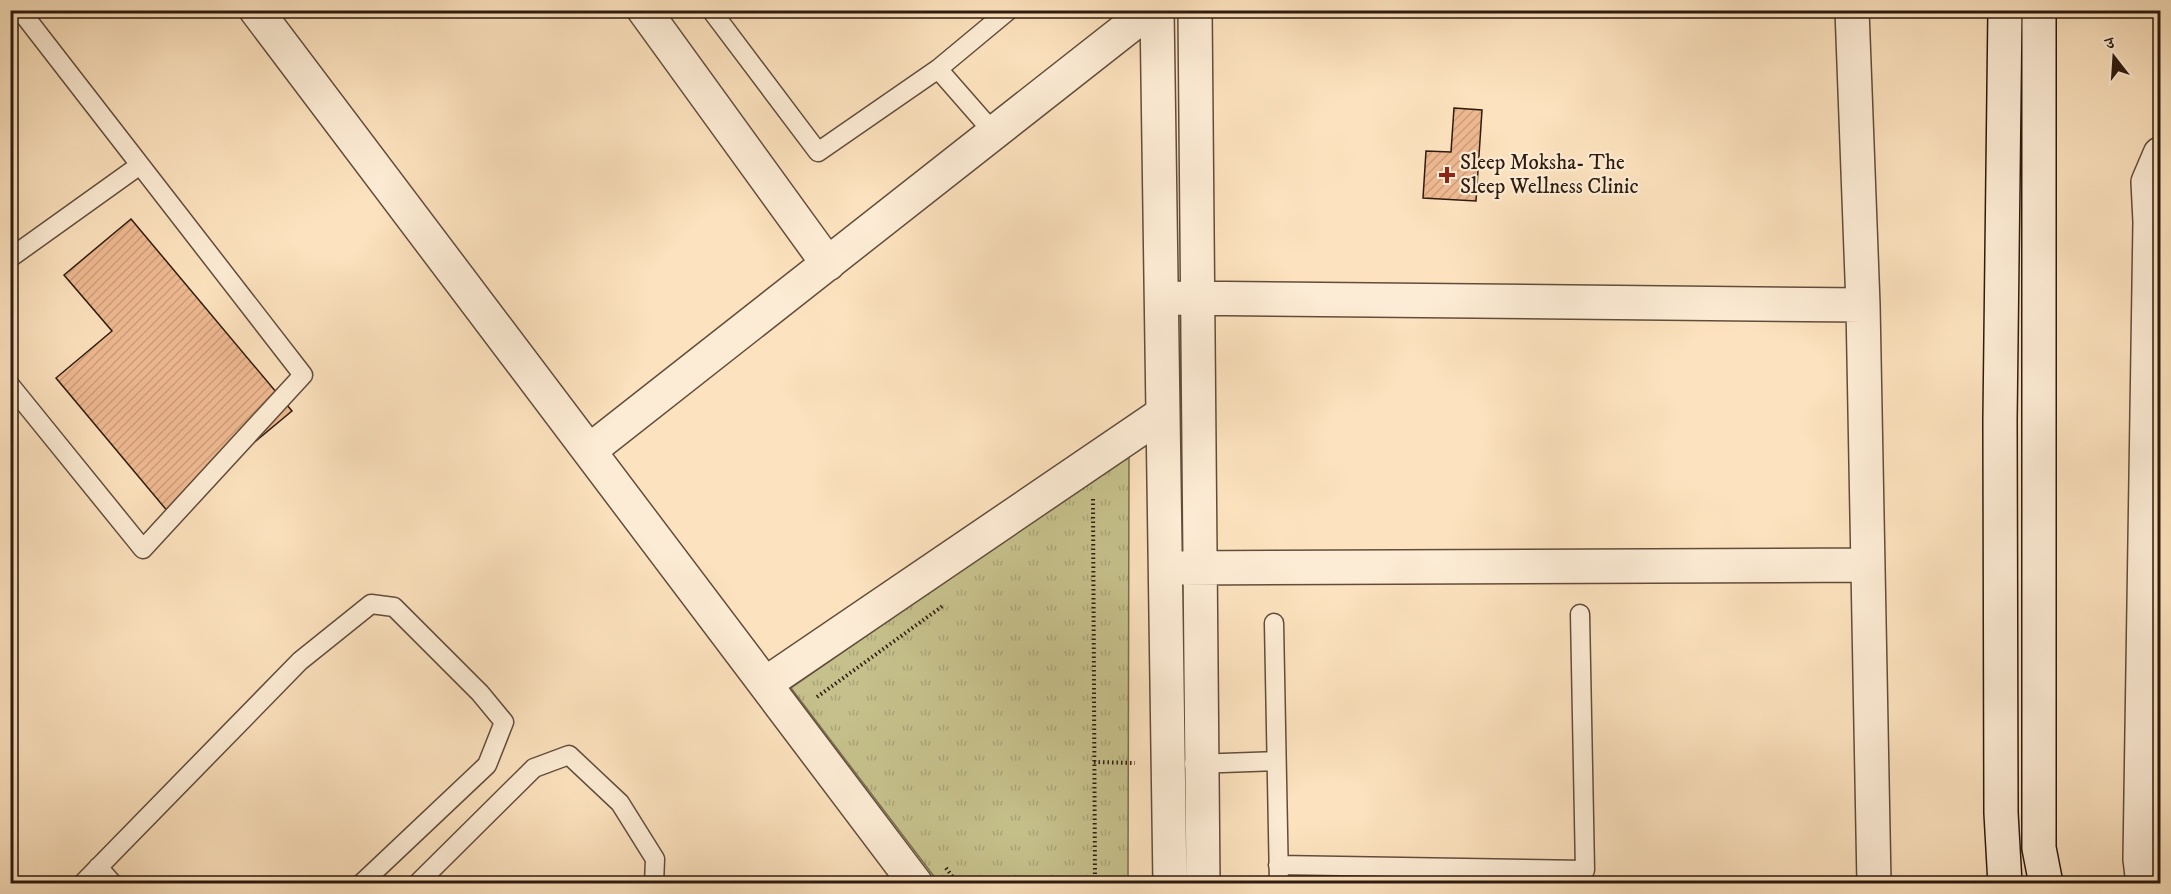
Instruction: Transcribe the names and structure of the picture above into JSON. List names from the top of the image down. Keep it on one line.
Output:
{"places":{"health":["Sleep Moksha- The Sleep Wellness Clinic"]},"north":"top"}
